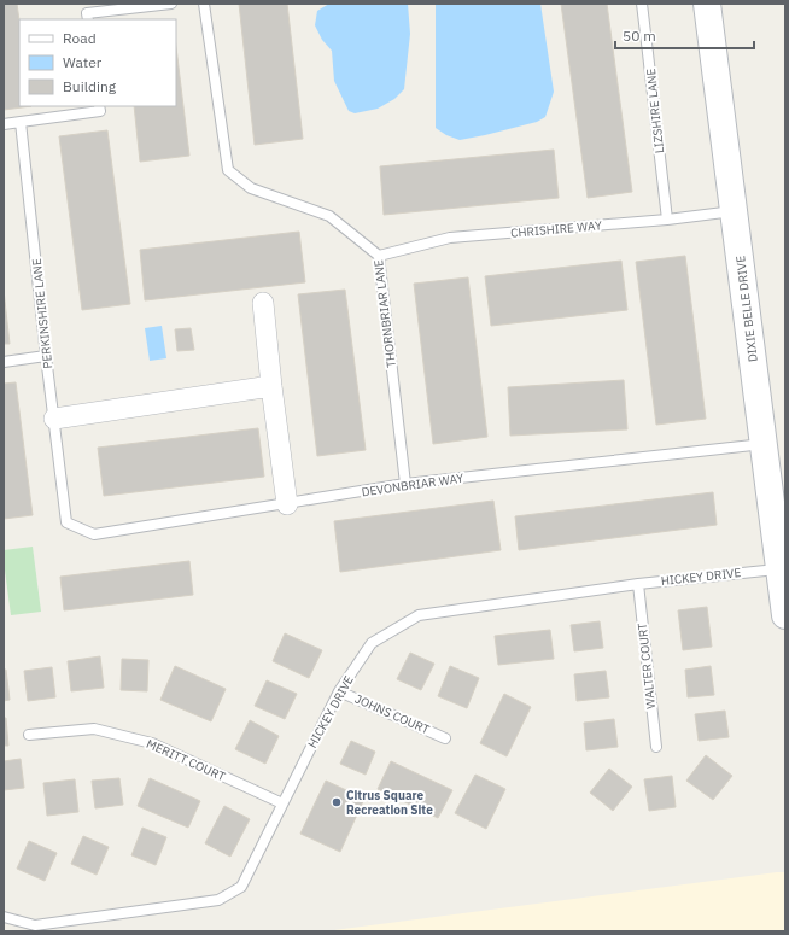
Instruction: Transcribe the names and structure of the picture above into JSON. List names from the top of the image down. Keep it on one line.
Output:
{"streets":{"street":["DIXIE BELLE DRIVE"],"lane":["LIZSHIRE LANE","CHRISHIRE WAY","PERKINSHIRE LANE","THORNBRIAR LANE","DEVONBRIAR WAY","HICKEY DRIVE","WALTER COURT","JOHNS COURT","MERITT COURT"]},"crossings":[["LIZSHIRE LANE","CHRISHIRE WAY"],["CHRISHIRE WAY","DIXIE BELLE DRIVE"],["CHRISHIRE WAY","THORNBRIAR LANE"],["DIXIE BELLE DRIVE","DEVONBRIAR WAY"],["DIXIE BELLE DRIVE","HICKEY DRIVE"],["PERKINSHIRE LANE","DEVONBRIAR WAY"],["THORNBRIAR LANE","DEVONBRIAR WAY"],["HICKEY DRIVE","WALTER COURT"],["HICKEY DRIVE","JOHNS COURT"],["HICKEY DRIVE","MERITT COURT"]],"places":["Citrus Square Recreation Site"],"legend":["Road","Water","Building"],"scale_bar":"50 m"}
